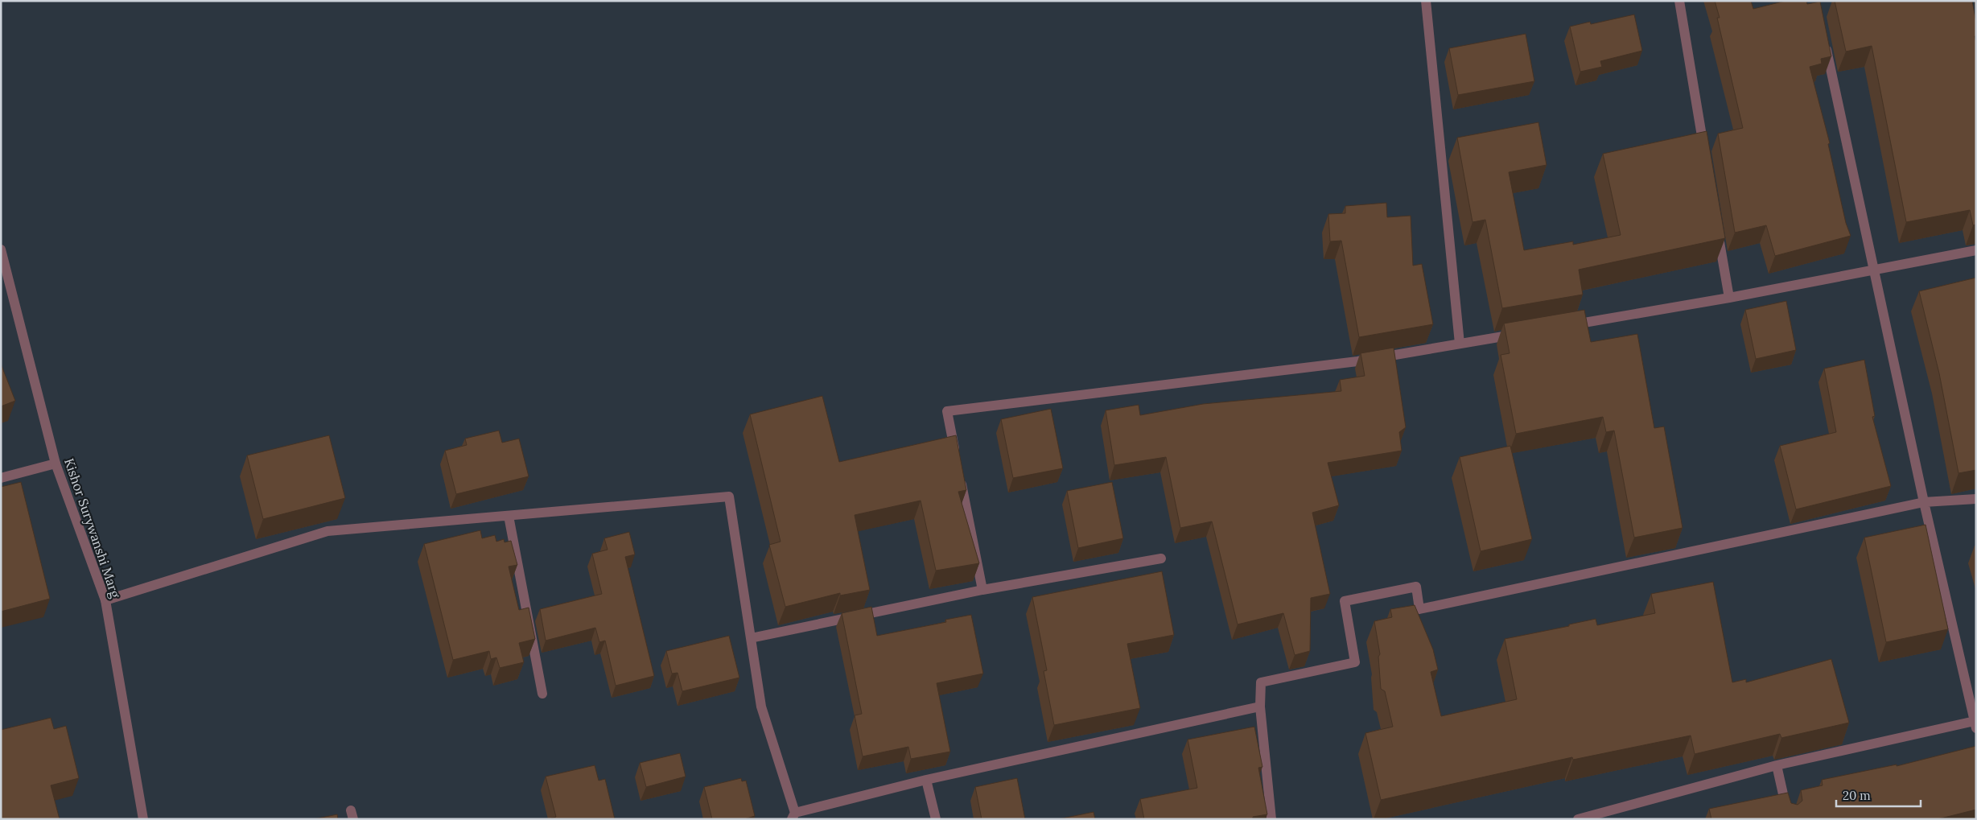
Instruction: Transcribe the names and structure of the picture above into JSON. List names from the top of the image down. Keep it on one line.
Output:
{"streets":{"street":["Kishor Surywanshi Marg"]},"scale_bar":"20 m"}
